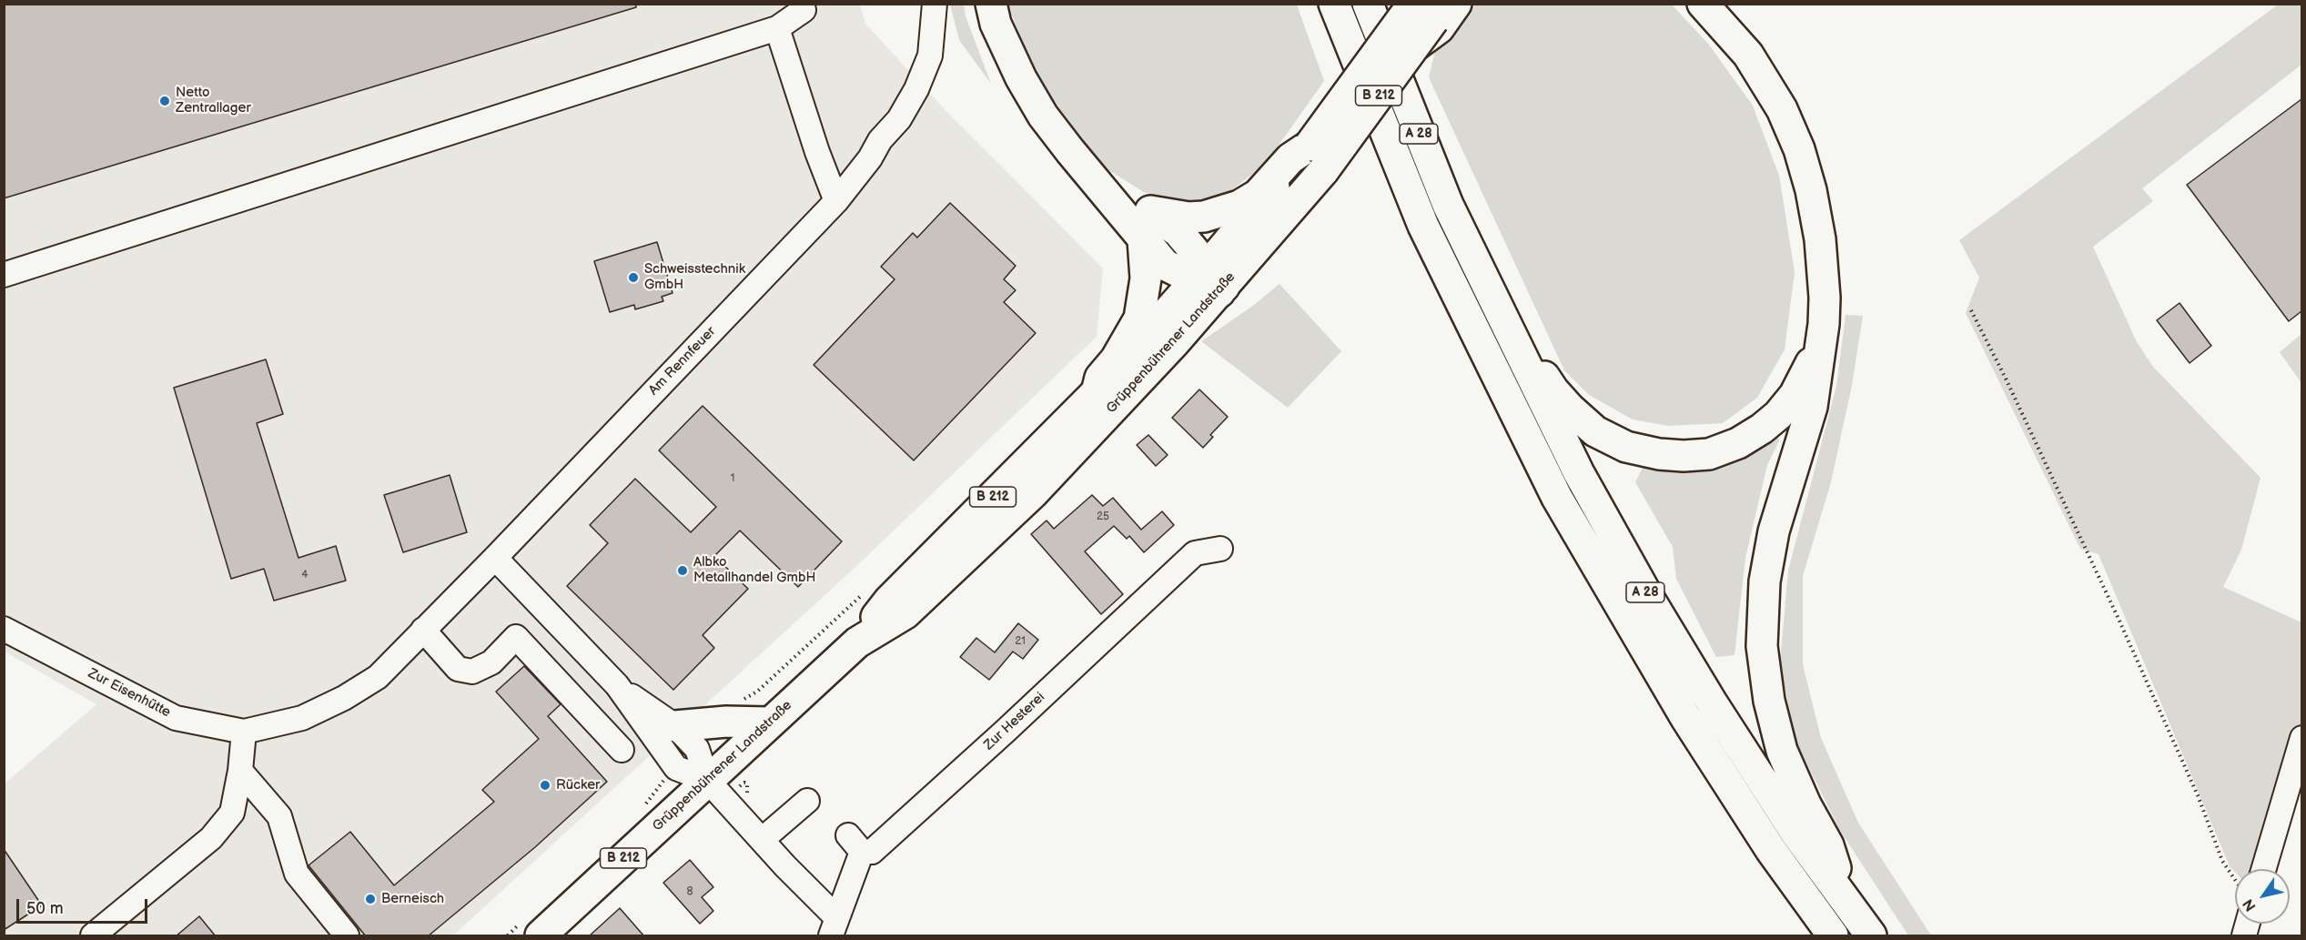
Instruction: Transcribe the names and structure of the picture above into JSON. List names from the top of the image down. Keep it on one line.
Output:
{"streets":{"main road":["B 212","A 28","Grüppenbührener Landstraße"],"street":["Am Rennfeuer","Zur Eisenhütte","Zur Hesterei"]},"crossings":[["Grüppenbührener Landstraße","Zur Hesterei"],["Am Rennfeuer","Zur Eisenhütte"]],"places":["Netto Zentrallager","Schweisstechnik GmbH","Albko Metallhandel GmbH","Rücker","Berneisch"],"house_numbers":["1","25","4","21","8"],"scale_bar":"50 m","north":"bottom left"}
